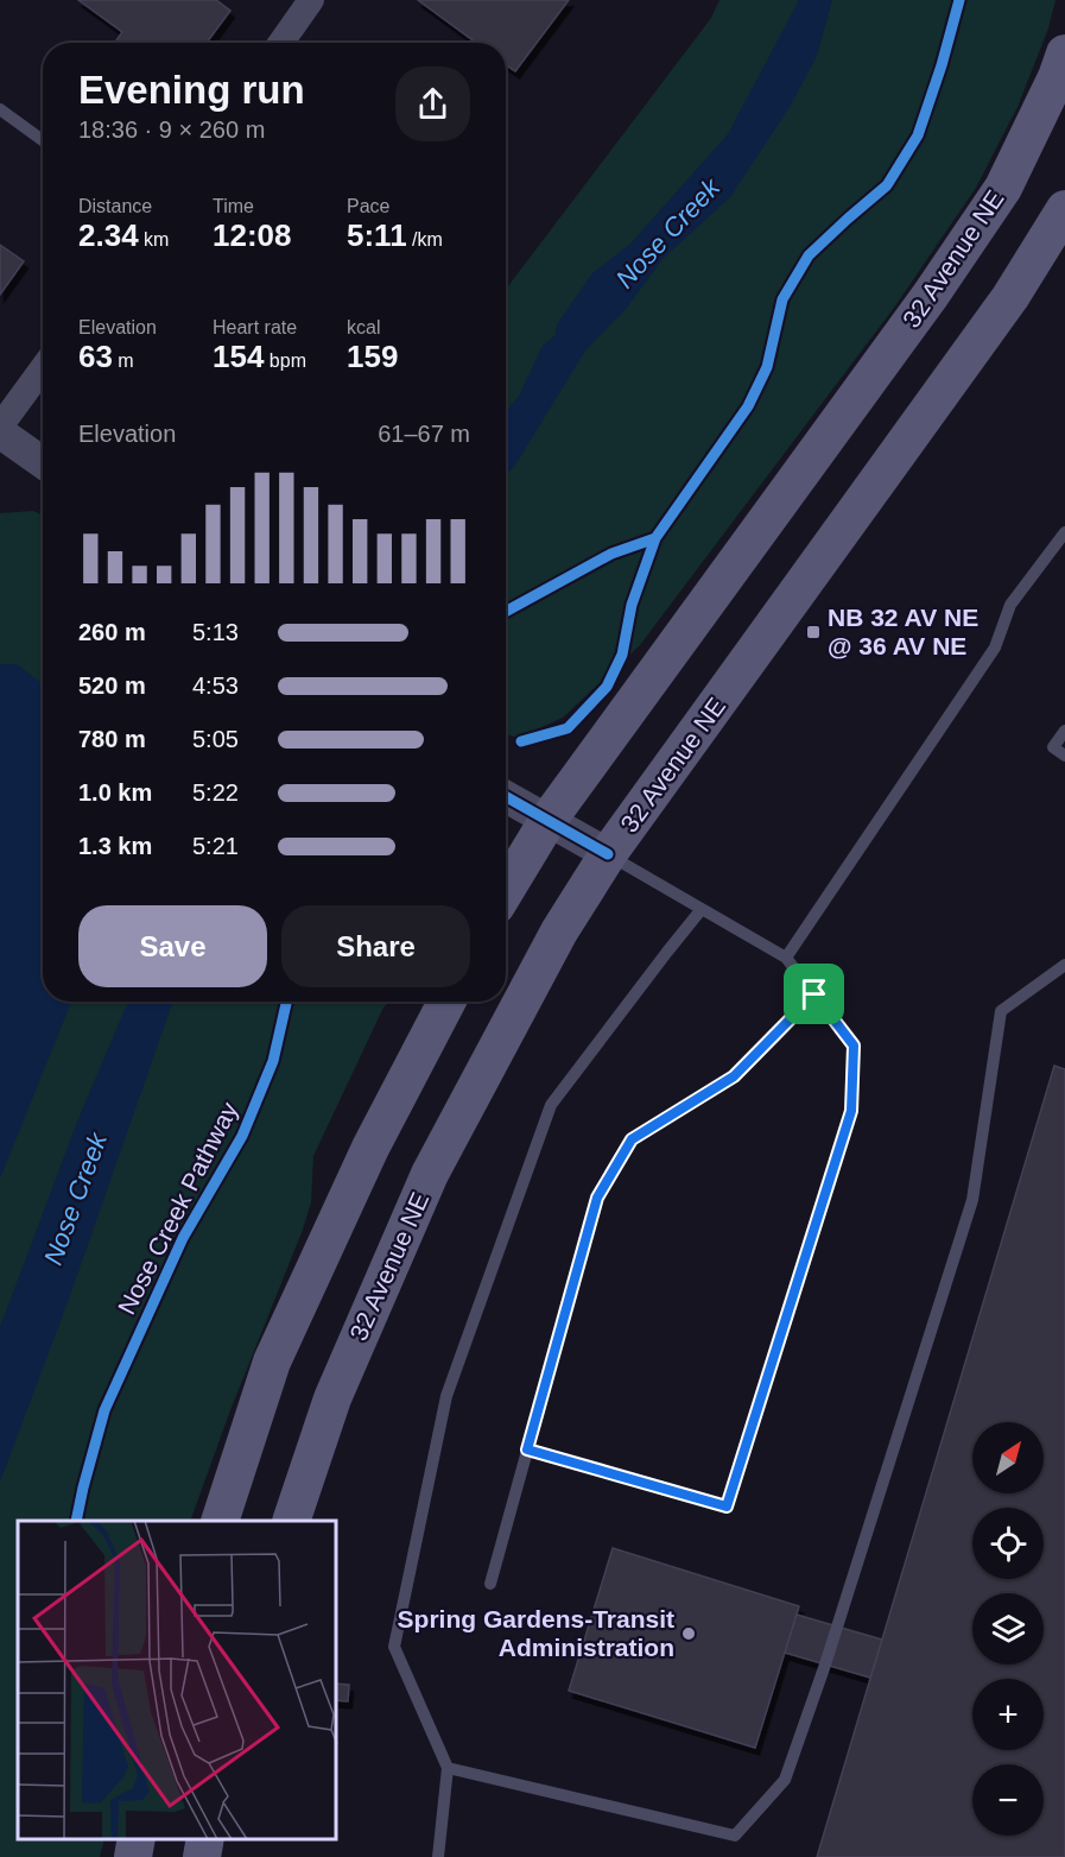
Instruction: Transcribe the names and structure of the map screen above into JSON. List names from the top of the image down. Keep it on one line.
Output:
{"streets":{"main road":["32 Avenue NE"],"cycle path":["Nose Creek Pathway"]},"water":["Nose Creek"],"places":{"transit":["NB 32 AV NE @ 36 AV NE"],"other":["Spring Gardens-Transit Administration"]},"north":"top right","page":{"heading":["Evening run","18:36 · 9 × 260 m"],"stats":[["Distance","2.34 km"],["Time","12:08"],["Pace","5:11 /km"],["Elevation","63 m"],["Heart rate","154 bpm"],["kcal","159"]],"chart":["Elevation","61–67 m"],"list":[{"name":"260 m","note":"5:13"},{"name":"520 m","note":"4:53"},{"name":"780 m","note":"5:05"},{"name":"1.0 km","note":"5:22"},{"name":"1.3 km","note":"5:21"}],"buttons":["Save","Share"],"map_buttons":["+","−"]}}
